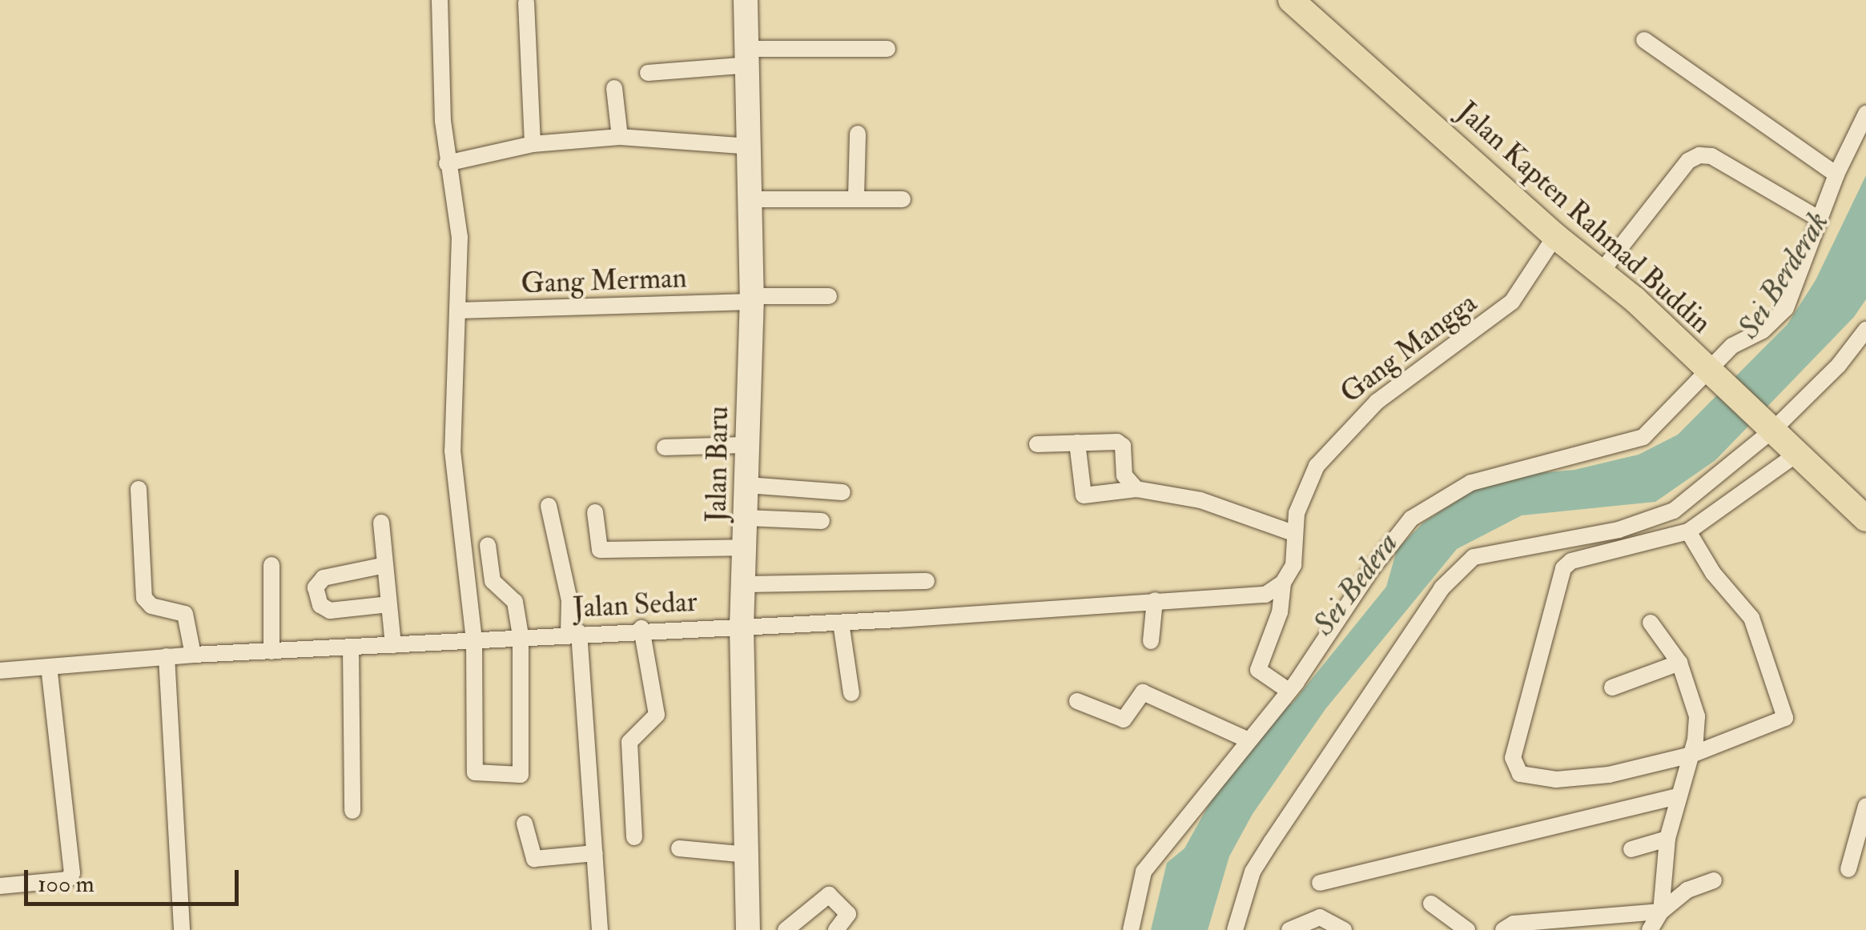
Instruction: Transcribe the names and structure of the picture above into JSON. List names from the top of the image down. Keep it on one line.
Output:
{"streets":{"main road":["Jalan Kapten Rahmad Buddin"],"street":["Gang Merman","Gang Mangga","Jalan Baru","Jalan Sedar"]},"crossings":[["Jalan Kapten Rahmad Buddin","Gang Mangga"],["Gang Merman","Jalan Baru"],["Gang Mangga","Jalan Sedar"],["Jalan Baru","Jalan Sedar"]],"water":["Sei Berderak","Sei Bedera"],"scale_bar":"100 m"}
